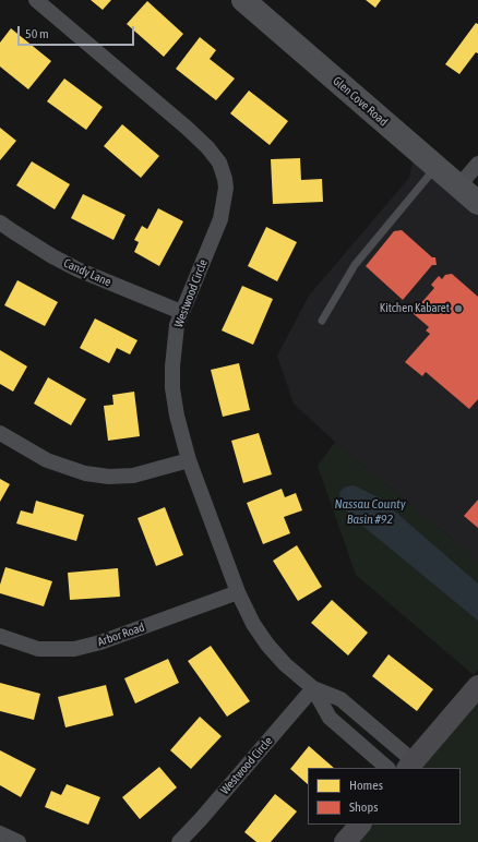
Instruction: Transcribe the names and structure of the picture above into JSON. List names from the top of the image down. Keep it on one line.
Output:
{"streets":{"main road":["Glen Cove Road"],"street":["Candy Lane","Westwood Circle","Arbor Road"]},"crossings":[["Candy Lane","Westwood Circle"],["Westwood Circle","Arbor Road"]],"water":["Nassau County Basin #92"],"places":["Kitchen Kabaret"],"legend":["Homes","Shops"],"scale_bar":"50 m"}
